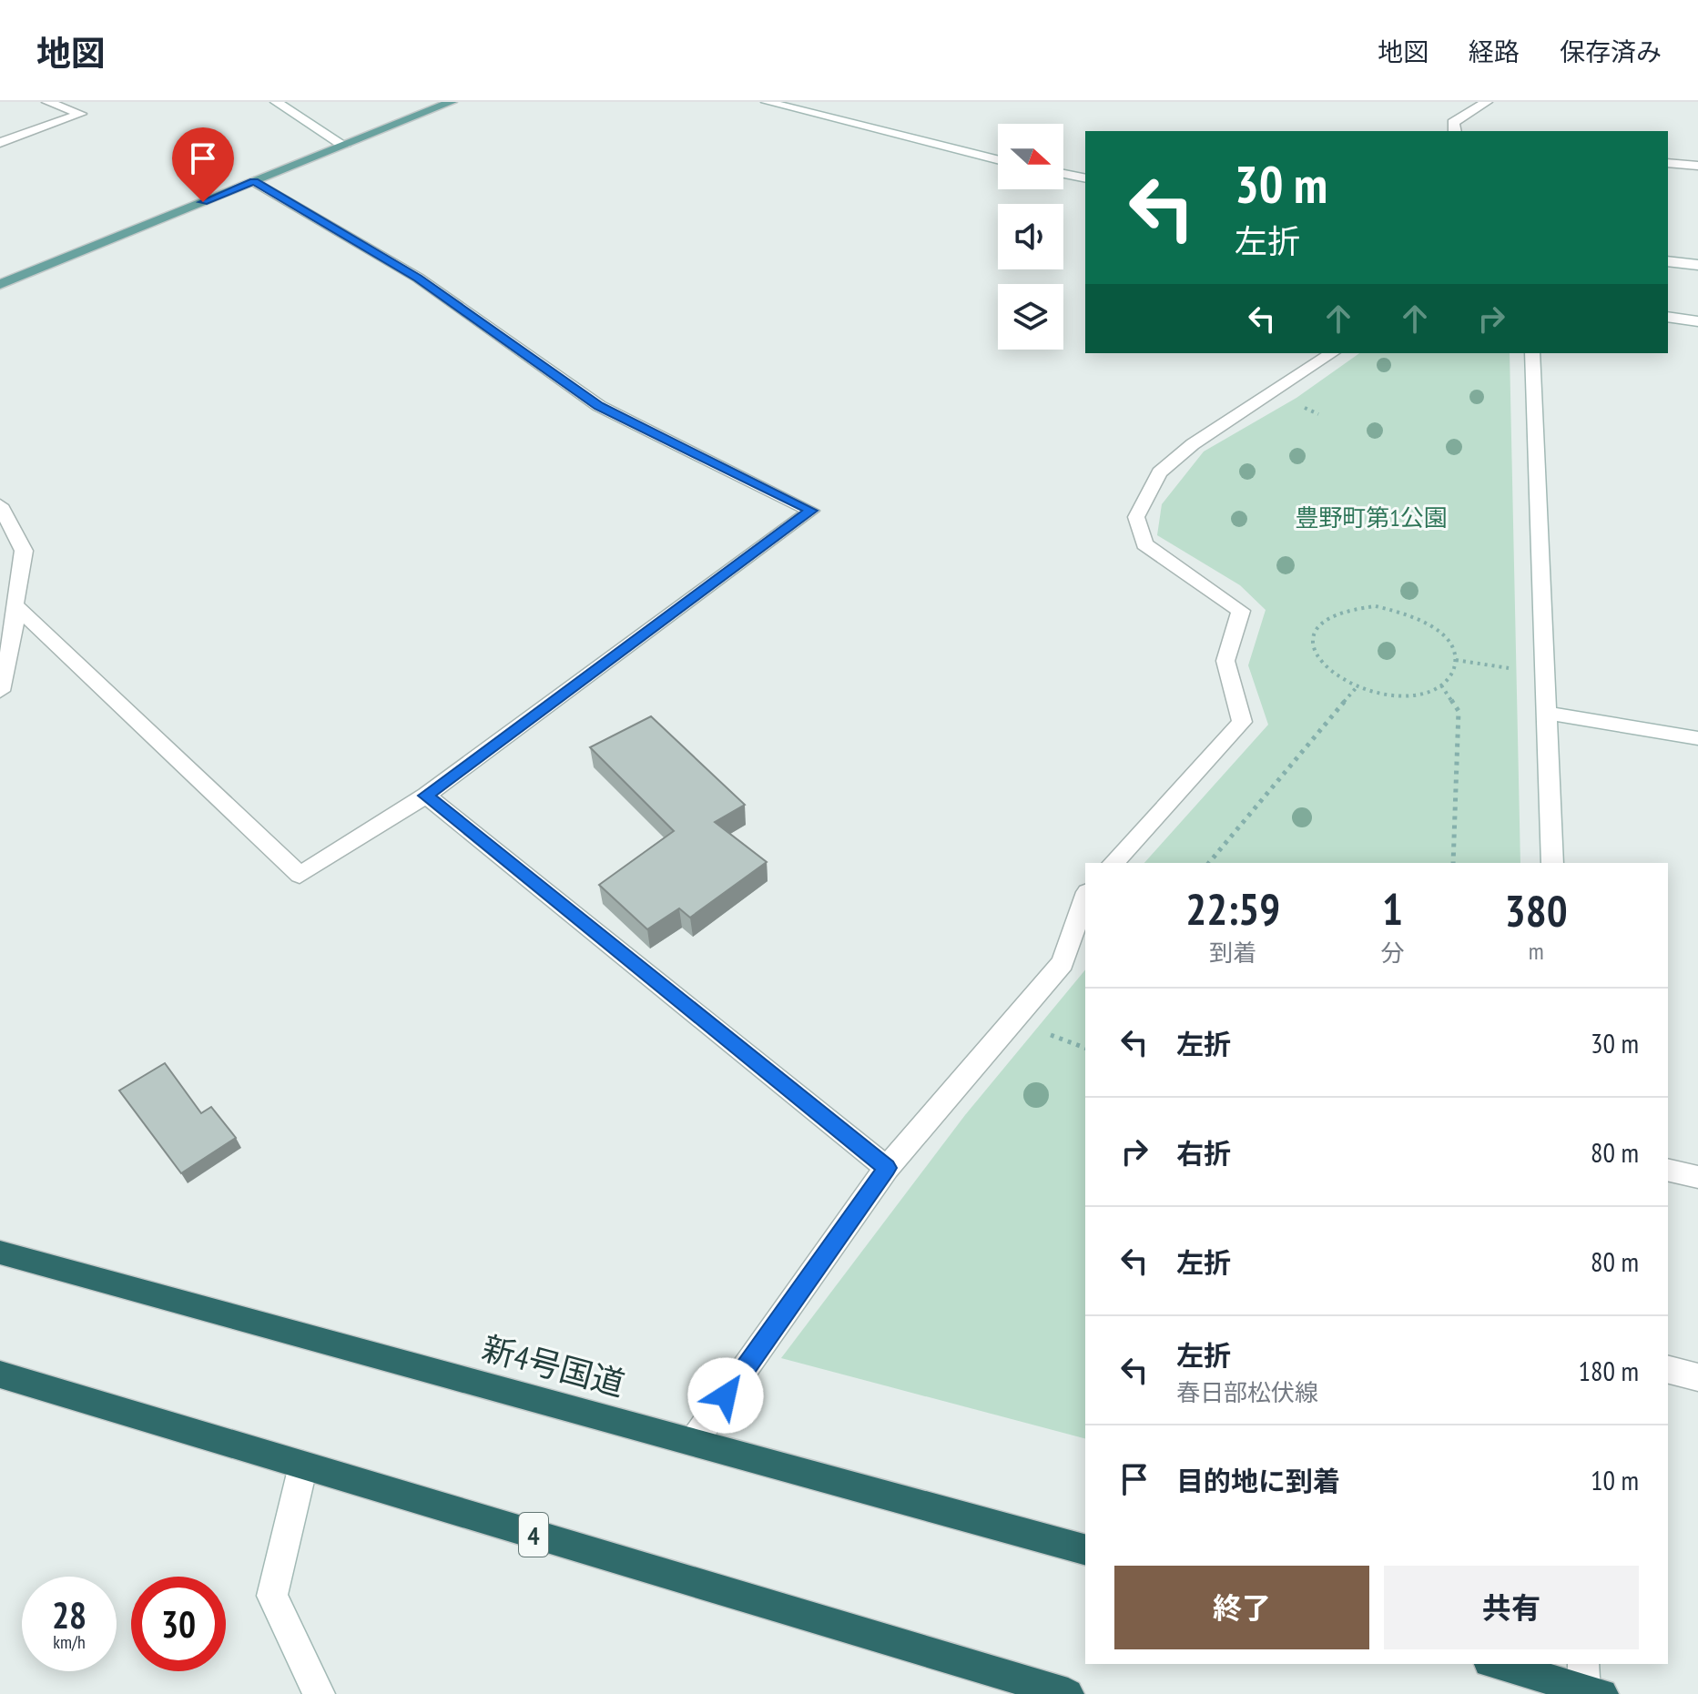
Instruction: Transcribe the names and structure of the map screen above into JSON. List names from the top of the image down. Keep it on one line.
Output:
{"streets":{"highway":["新4号国道","4"]},"parks":["豊野町第1公園"],"north":"right","page":{"header":"地図","nav":["地図","経路","保存済み"],"turn":["30 m","左折"],"eta":["22:59","到着","1","分","380","m"],"list":[{"name":"左折","value":"30 m"},{"name":"右折","value":"80 m"},{"name":"左折","value":"80 m"},{"name":"左折","note":"春日部松伏線","value":"180 m"},{"name":"目的地に到着","value":"10 m"}],"buttons":["終了","共有"],"speed":"28 km/h","limit":"30"}}
